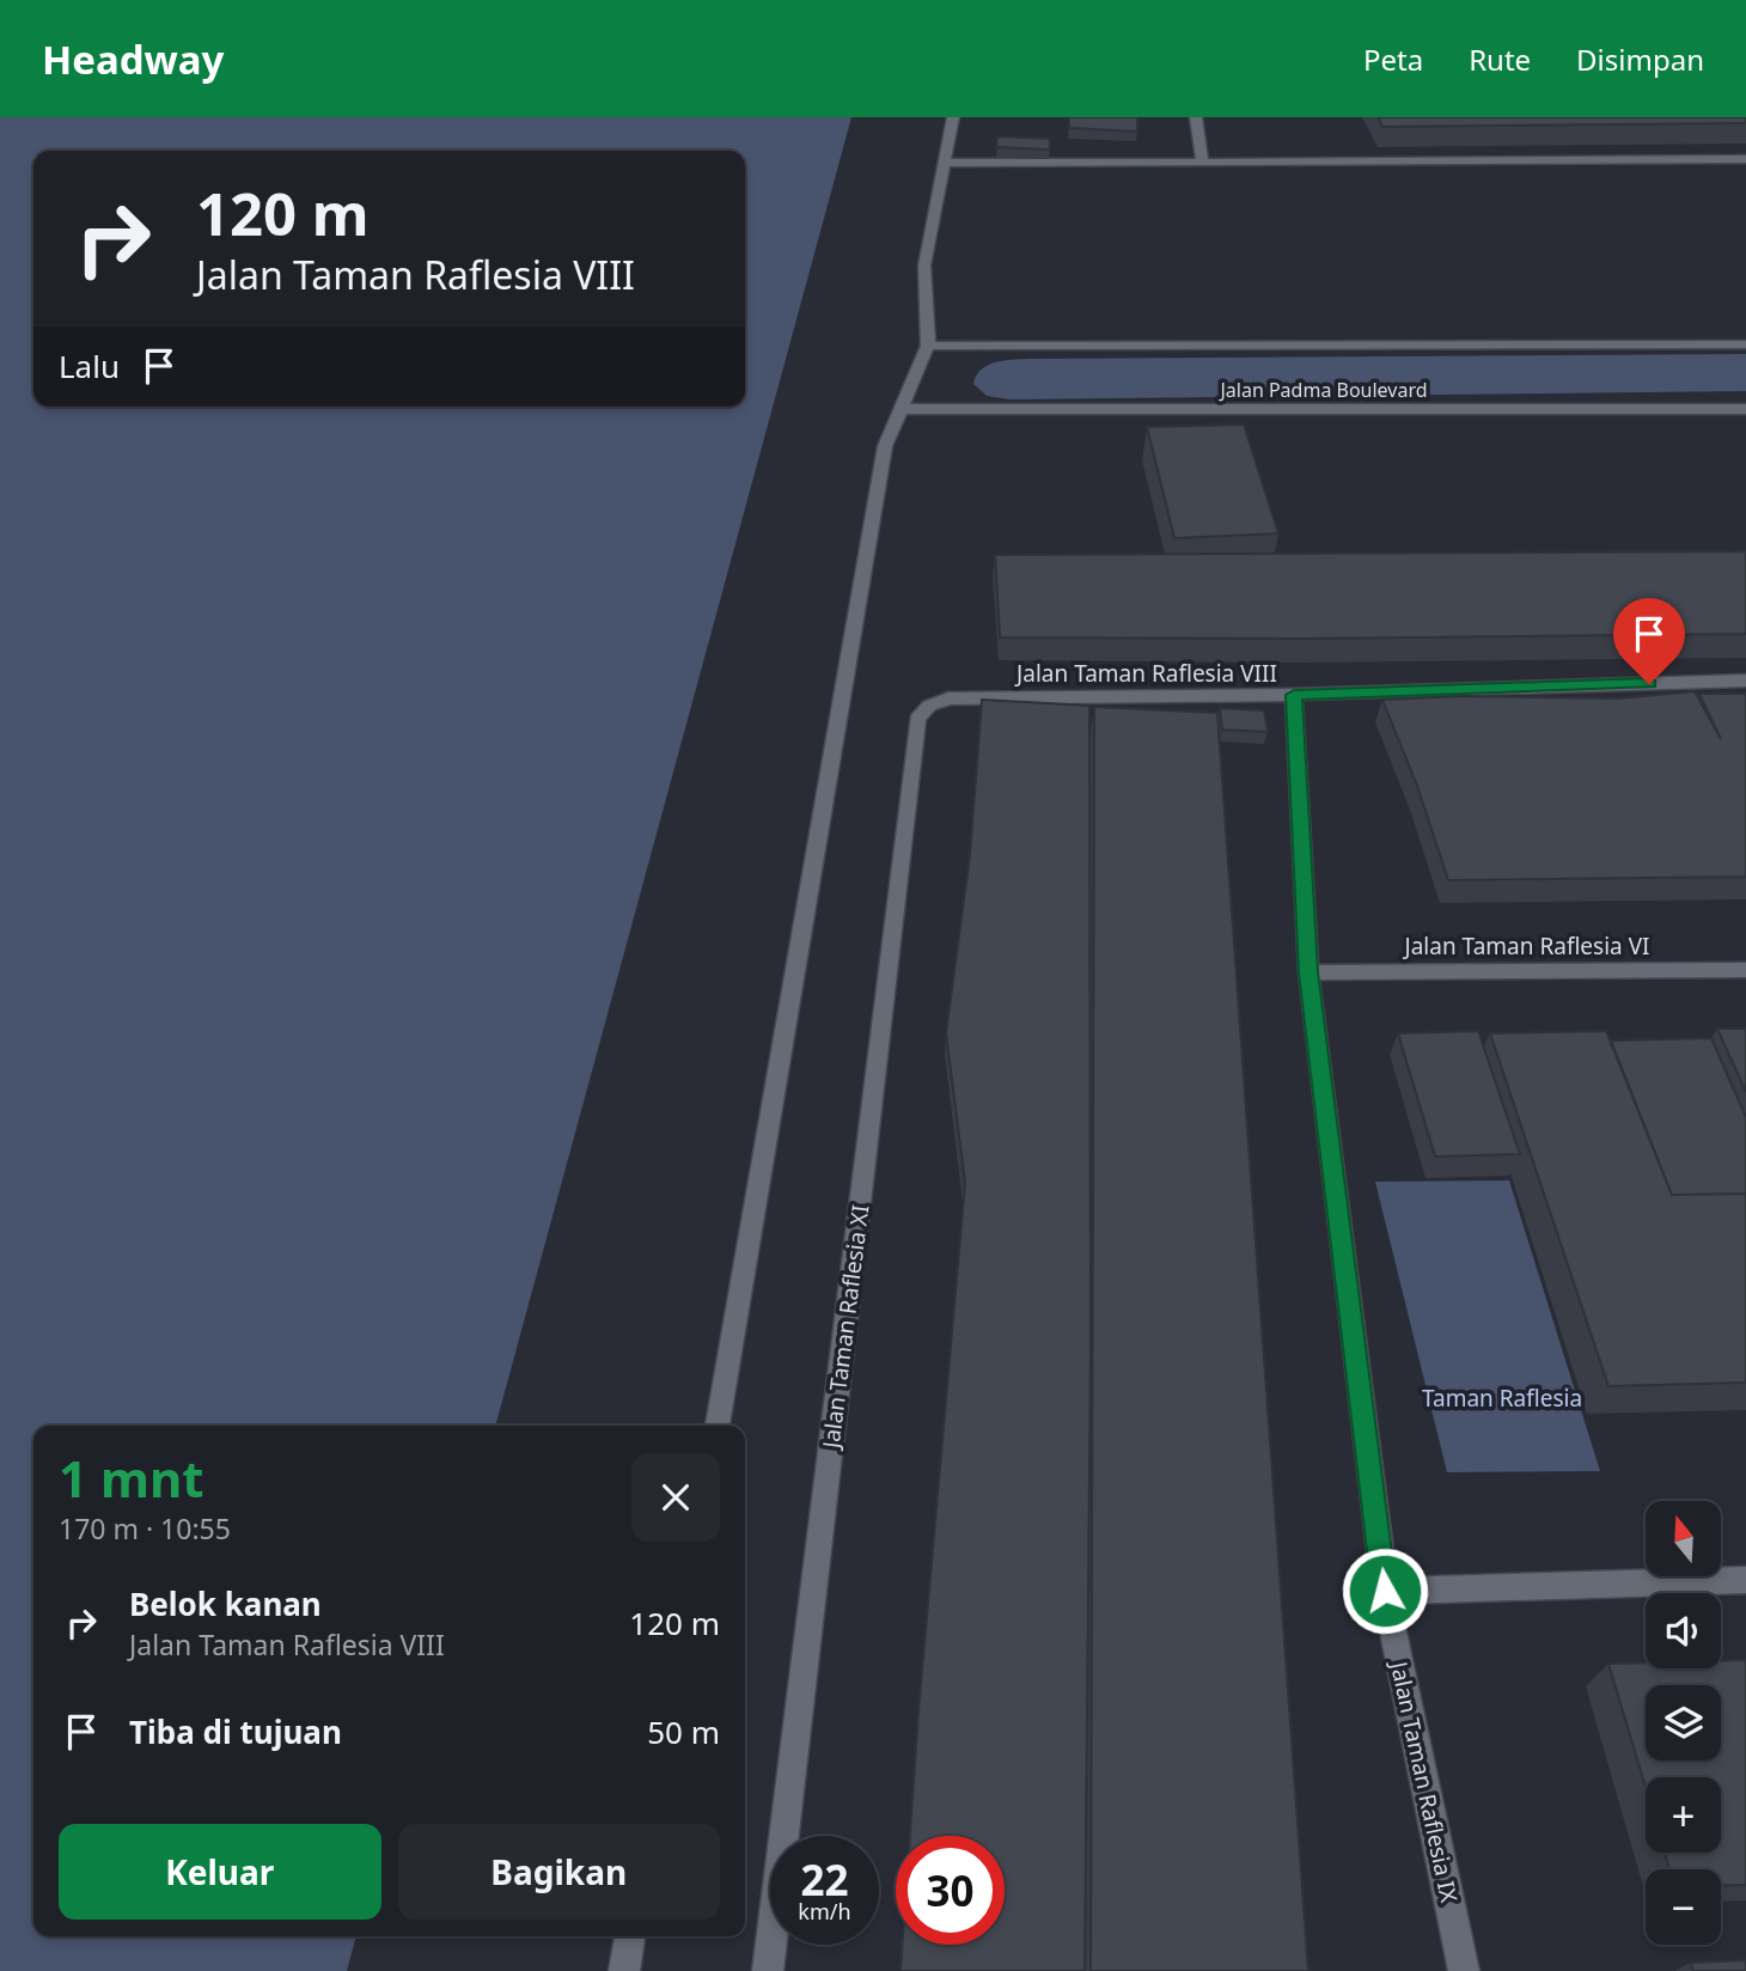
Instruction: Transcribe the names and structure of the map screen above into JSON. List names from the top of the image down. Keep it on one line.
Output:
{"streets":{"street":["Jalan Padma Boulevard","Jalan Taman Raflesia VIII","Jalan Taman Raflesia VI","Jalan Taman Raflesia XI","Jalan Taman Raflesia IX"]},"crossings":[["Jalan Taman Raflesia VIII","Jalan Taman Raflesia XI"],["Jalan Taman Raflesia VIII","Jalan Taman Raflesia IX"],["Jalan Taman Raflesia VI","Jalan Taman Raflesia IX"]],"parks":["Taman Raflesia"],"north":"top","page":{"header":"Headway","nav":["Peta","Rute","Disimpan"],"turn":["120 m","Jalan Taman Raflesia VIII"],"then":"Lalu","heading":["1 mnt","170 m · 10:55"],"map_buttons":["+","−"],"list":[{"name":"Belok kanan","note":"Jalan Taman Raflesia VIII","value":"120 m"},{"name":"Tiba di tujuan","value":"50 m"}],"buttons":["Keluar","Bagikan"],"speed":"22 km/h","limit":"30"}}
